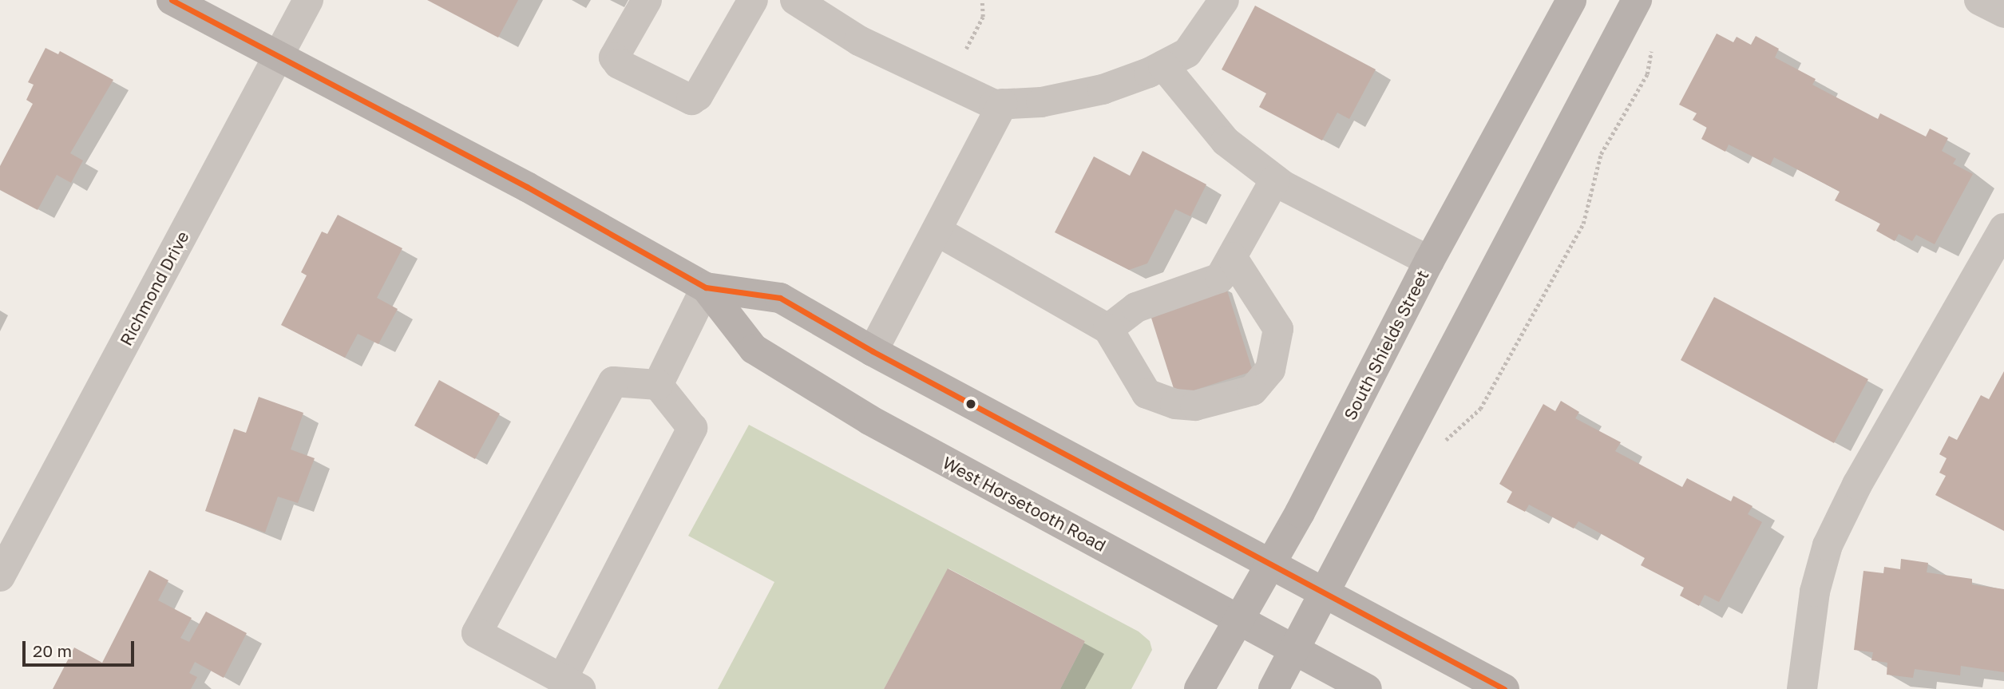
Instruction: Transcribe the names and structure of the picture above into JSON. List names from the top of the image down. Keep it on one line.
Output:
{"streets":{"main road":["South Shields Street","West Horsetooth Road"],"street":["Richmond Drive"]},"crossings":[["Richmond Drive","West Horsetooth Road"],["South Shields Street","West Horsetooth Road"]],"scale_bar":"20 m"}
